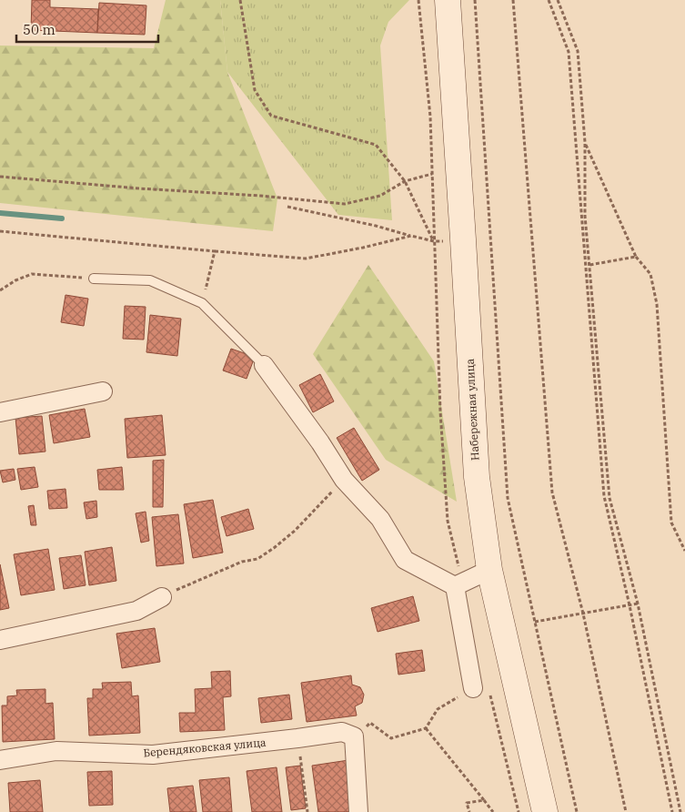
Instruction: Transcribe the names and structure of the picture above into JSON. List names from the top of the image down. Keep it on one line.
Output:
{"streets":{"main road":["Набережная улица"],"street":["Берендяковская улица"]},"scale_bar":"50 m"}
